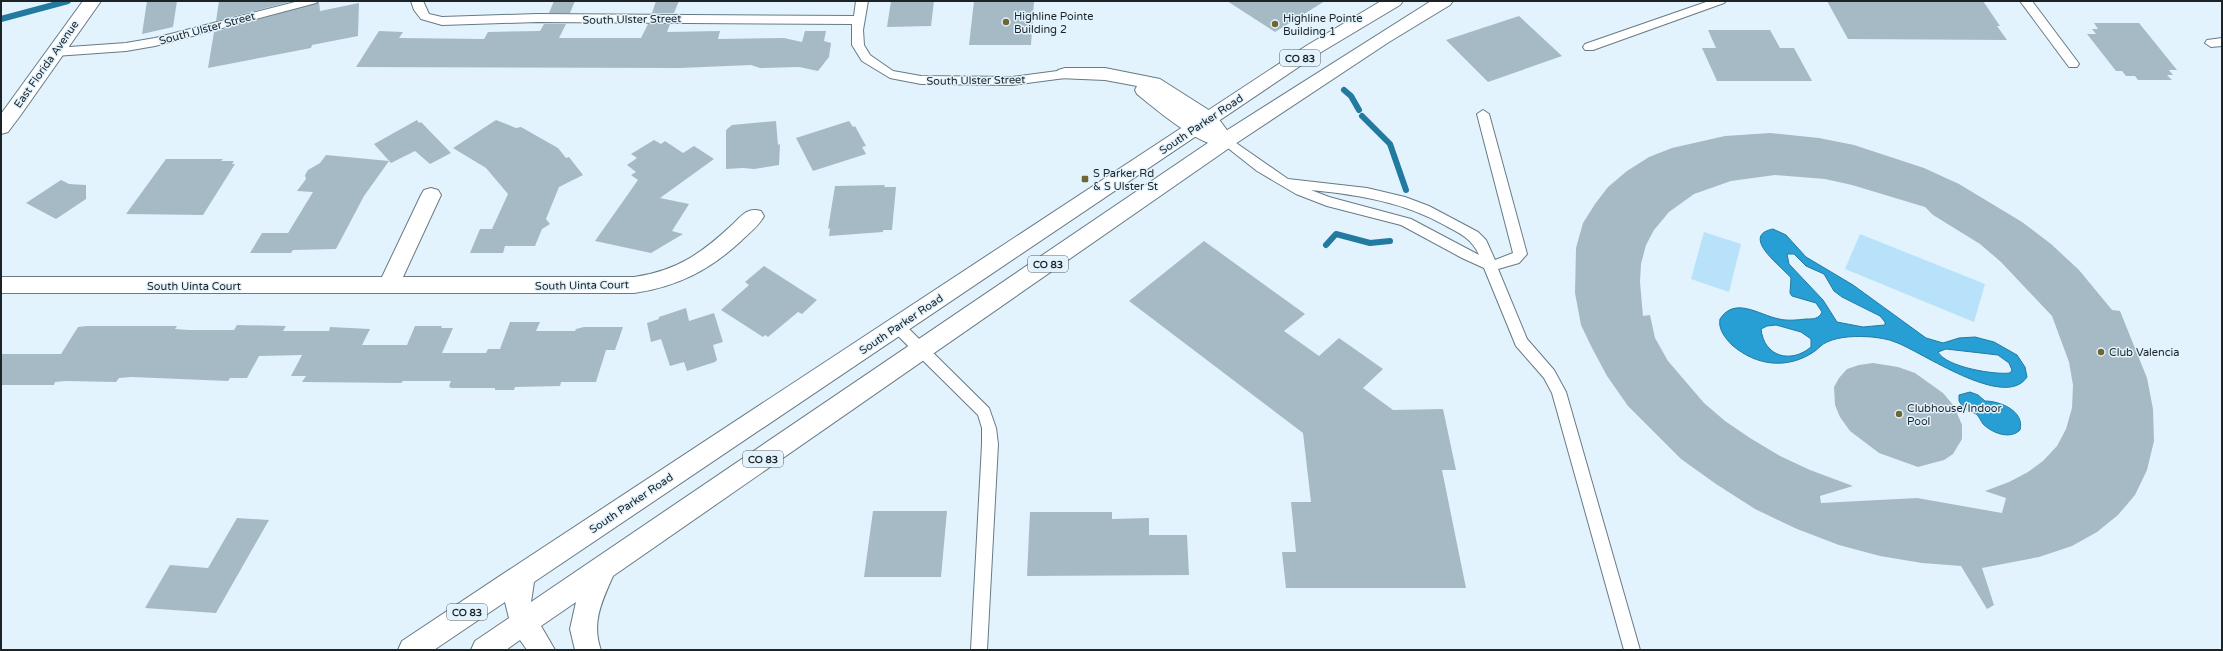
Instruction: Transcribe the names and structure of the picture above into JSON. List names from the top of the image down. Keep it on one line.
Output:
{"streets":{"main road":["South Ulster Street","CO 83","East Florida Avenue","South Parker Road","South Uinta Court"]},"crossings":[["South Ulster Street","CO 83"],["South Ulster Street","East Florida Avenue"],["South Ulster Street","South Parker Road"]],"places":{"other":["Highline Pointe Building 2","Highline Pointe Building 1","Club Valencia","Clubhouse/Indoor Pool"],"transit":["S Parker Rd & S Ulster St"]}}
